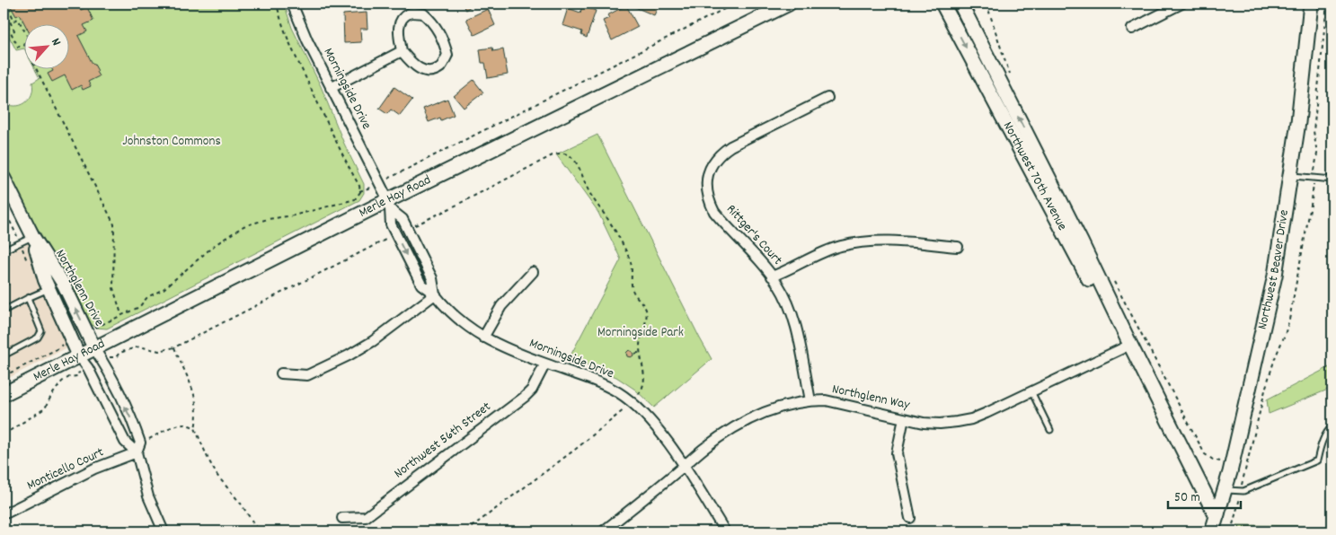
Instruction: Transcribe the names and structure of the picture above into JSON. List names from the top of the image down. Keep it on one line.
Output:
{"streets":{"main road":["Northwest 70th Avenue","Merle Hay Road","Northwest Beaver Drive"],"street":["Morningside Drive","Rittger's Court","Northglenn Drive","Northglenn Way","Northwest 56th Street","Monticello Court"]},"crossings":[["Morningside Drive","Merle Hay Road"],["Morningside Drive","Northglenn Way"],["Morningside Drive","Northwest 56th Street"],["Northwest 70th Avenue","Northwest Beaver Drive"],["Northwest 70th Avenue","Northglenn Way"],["Merle Hay Road","Northglenn Drive"],["Rittger's Court","Northglenn Way"],["Northglenn Drive","Monticello Court"]],"parks":["Johnston Commons","Morningside Park"],"scale_bar":"50 m","north":"top right"}
